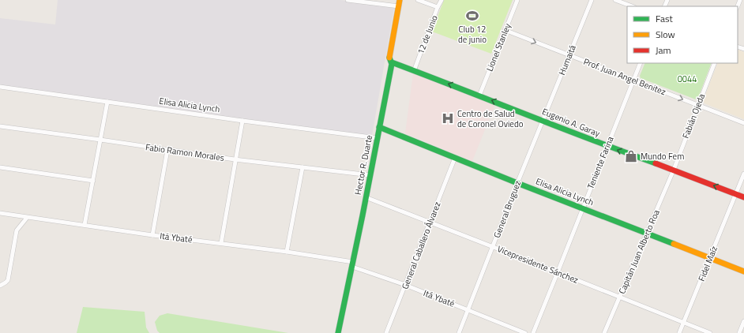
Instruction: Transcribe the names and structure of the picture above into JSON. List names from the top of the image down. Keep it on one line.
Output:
{"streets":{"street":["12 de Junio","Lionel Stanley","Humaitá","Prof. Juan Angel Benitez","Elisa Alicia Lynch","Fabián Ojeda","Eugenio A. Garay","Fabio Ramon Morales","Teniente Farina","Hector R. Duarte","General Bruguez","Itá Ybaté","General Caballero Álvarez","Capitán Juan Alberto Roa","Fidel Maíz","Vicepresidente Sánchez"]},"crossings":[["12 de Junio","Eugenio A. Garay"],["Lionel Stanley","Prof. Juan Angel Benitez"],["Lionel Stanley","Eugenio A. Garay"],["Humaitá","Prof. Juan Angel Benitez"],["Humaitá","Eugenio A. Garay"],["Humaitá","General Bruguez"],["Prof. Juan Angel Benitez","Fabián Ojeda"],["Prof. Juan Angel Benitez","Teniente Farina"],["Elisa Alicia Lynch","Teniente Farina"],["Elisa Alicia Lynch","Hector R. Duarte"],["Elisa Alicia Lynch","General Bruguez"],["Elisa Alicia Lynch","General Caballero Álvarez"],["Elisa Alicia Lynch","Capitán Juan Alberto Roa"],["Elisa Alicia Lynch","Fidel Maíz"],["Fabián Ojeda","Eugenio A. Garay"],["Fabián Ojeda","Capitán Juan Alberto Roa"],["Eugenio A. Garay","Teniente Farina"],["Eugenio A. Garay","Hector R. Duarte"],["Eugenio A. Garay","General Bruguez"],["Eugenio A. Garay","Capitán Juan Alberto Roa"],["Eugenio A. Garay","Fidel Maíz"],["Fabio Ramon Morales","Hector R. Duarte"],["Teniente Farina","Vicepresidente Sánchez"],["Hector R. Duarte","Itá Ybaté"],["Hector R. Duarte","Vicepresidente Sánchez"],["General Bruguez","Itá Ybaté"],["General Bruguez","Vicepresidente Sánchez"],["Itá Ybaté","General Caballero Álvarez"],["General Caballero Álvarez","Vicepresidente Sánchez"],["Capitán Juan Alberto Roa","Vicepresidente Sánchez"],["Fidel Maíz","Vicepresidente Sánchez"]],"one_way":["Prof. Juan Angel Benitez","Eugenio A. Garay"],"parks":["0044"],"places":{"sports":["Club 12 de junio"],"hospital":["Centro de Salud de Coronel Oviedo"],"shop":["Mundo Fem"]},"legend":["Fast","Slow","Jam"]}
